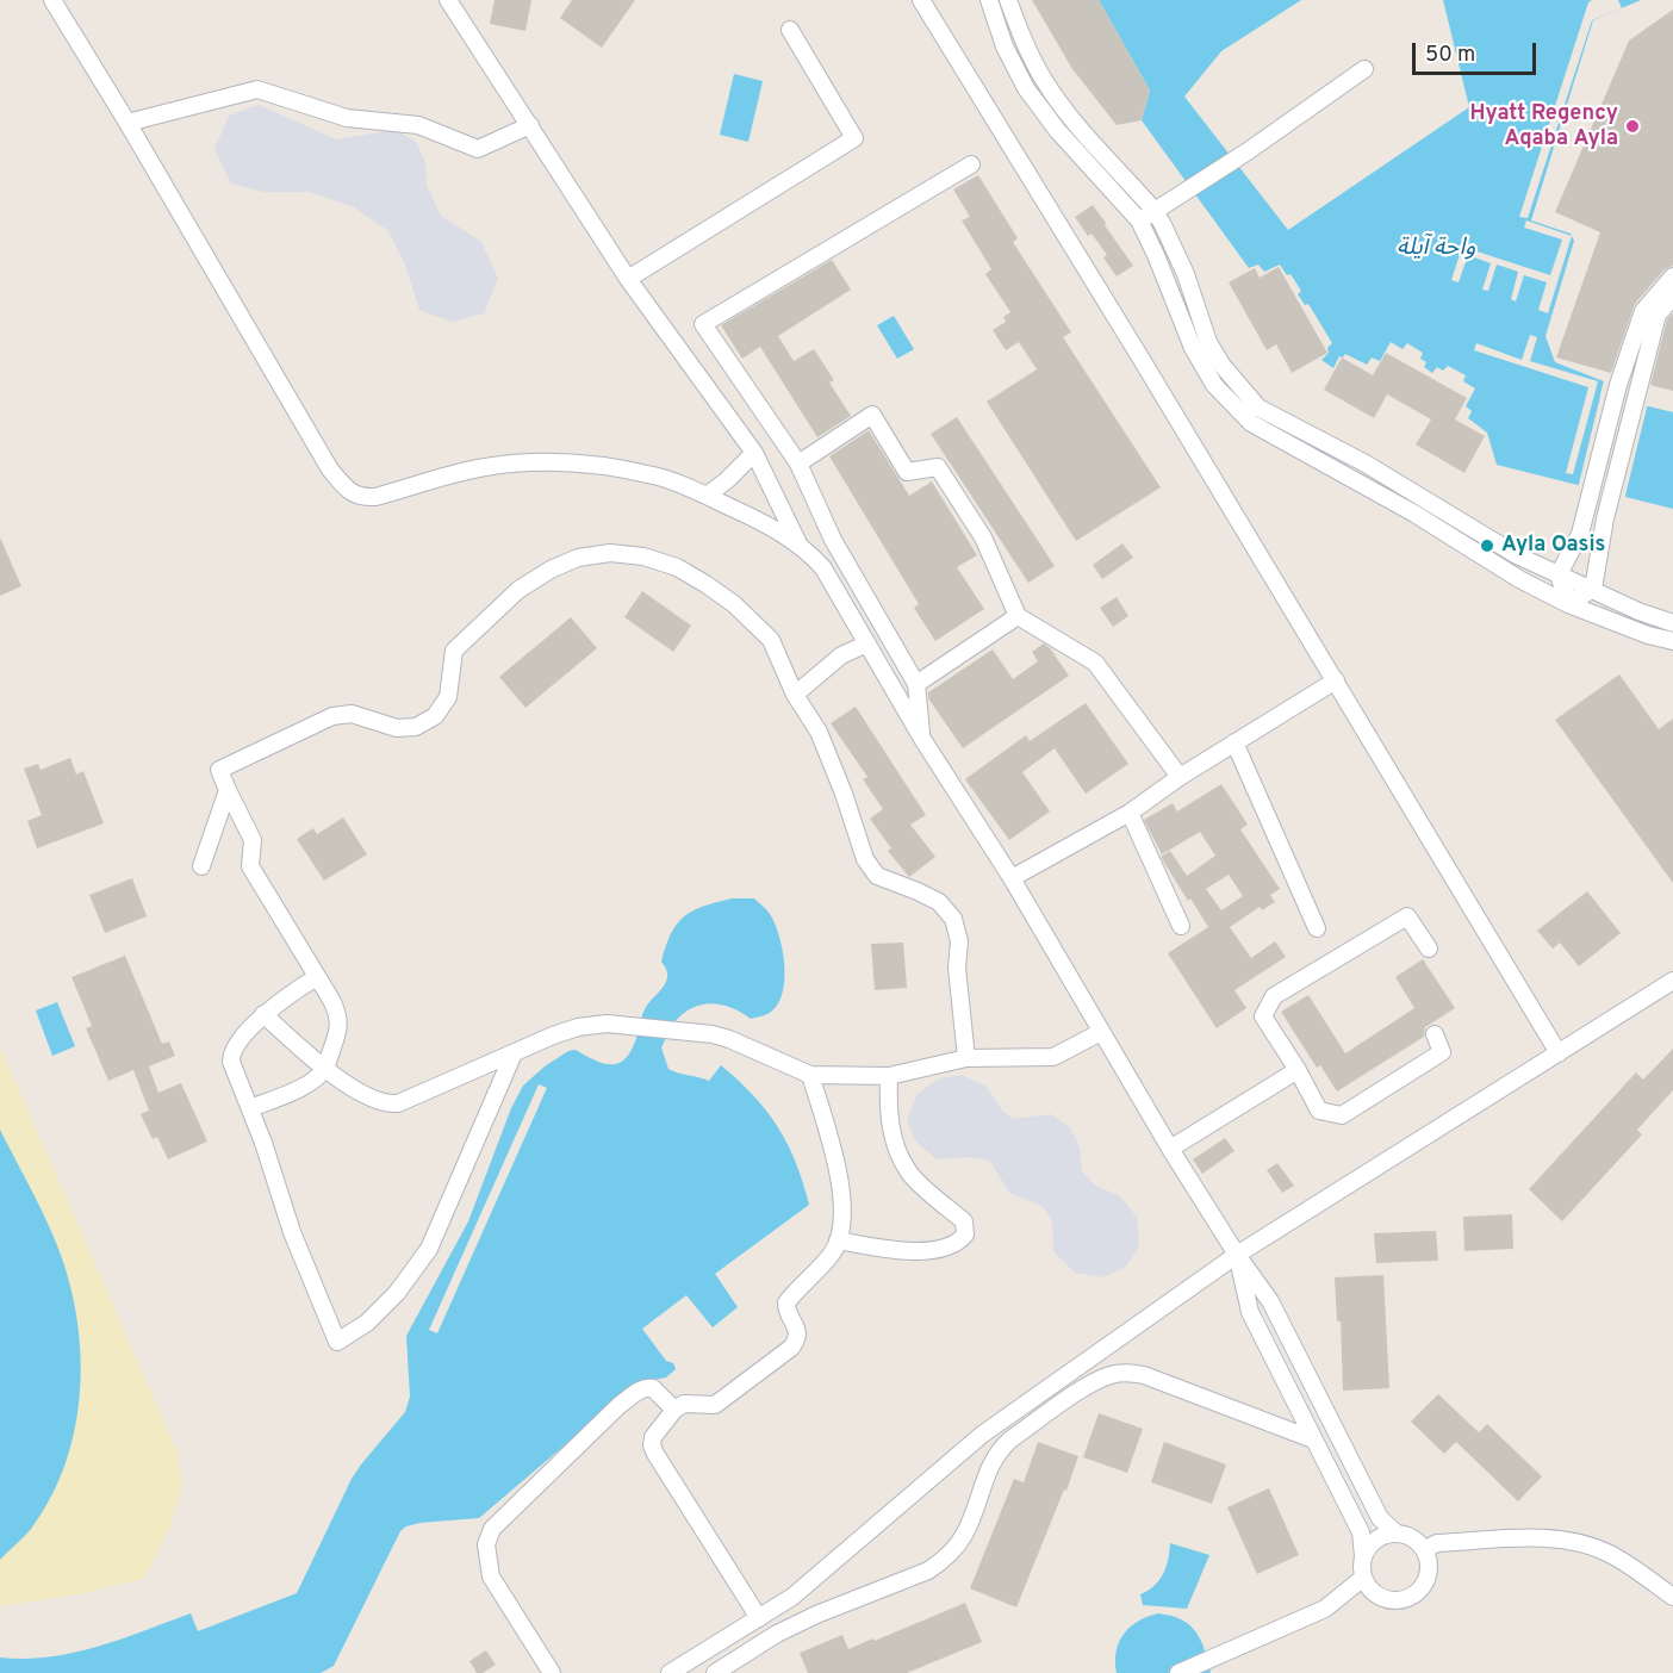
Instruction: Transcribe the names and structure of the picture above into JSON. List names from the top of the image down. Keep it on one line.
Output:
{"water":["واحة آيلة"],"places":["Hyatt Regency Aqaba Ayla","Ayla Oasis"],"scale_bar":"50 m"}
